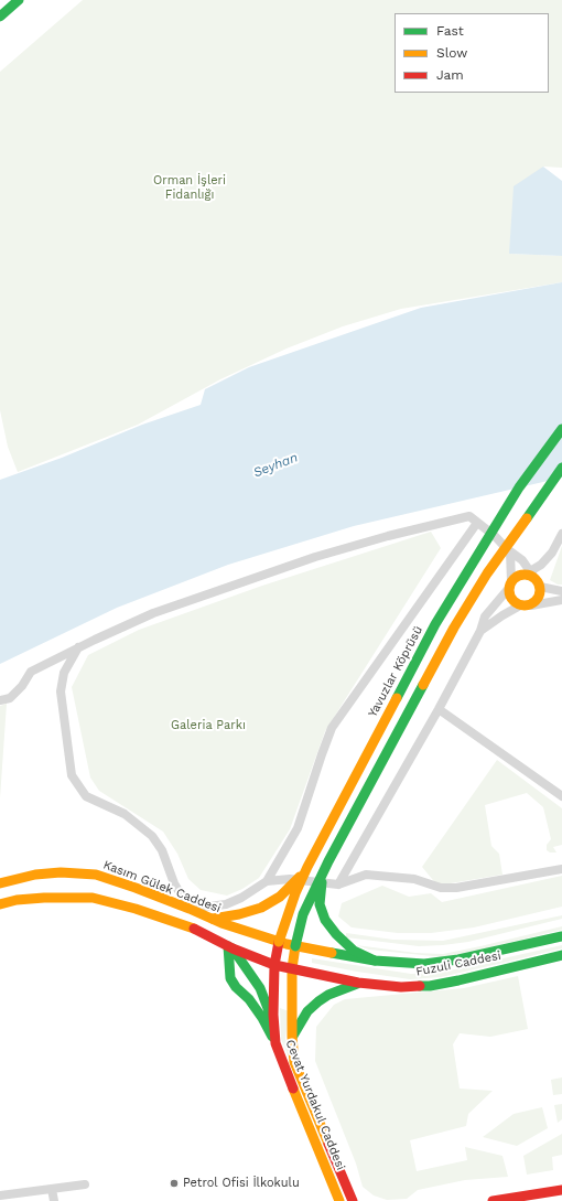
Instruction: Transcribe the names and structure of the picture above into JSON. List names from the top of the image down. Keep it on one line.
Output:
{"streets":{"main road":["Yavuzlar Köprüsü","Kasım Gülek Caddesi","Fuzuli Caddesi","Cevat Yurdakul Caddesi"]},"crossings":[["Yavuzlar Köprüsü","Kasım Gülek Caddesi"],["Yavuzlar Köprüsü","Fuzuli Caddesi"],["Yavuzlar Köprüsü","Cevat Yurdakul Caddesi"],["Kasım Gülek Caddesi","Fuzuli Caddesi"],["Kasım Gülek Caddesi","Cevat Yurdakul Caddesi"],["Fuzuli Caddesi","Cevat Yurdakul Caddesi"]],"water":["Seyhan"],"parks":["Orman İşleri Fidanlığı","Galeria Parkı"],"places":["Petrol Ofisi İlkokulu"],"legend":["Fast","Slow","Jam"]}
